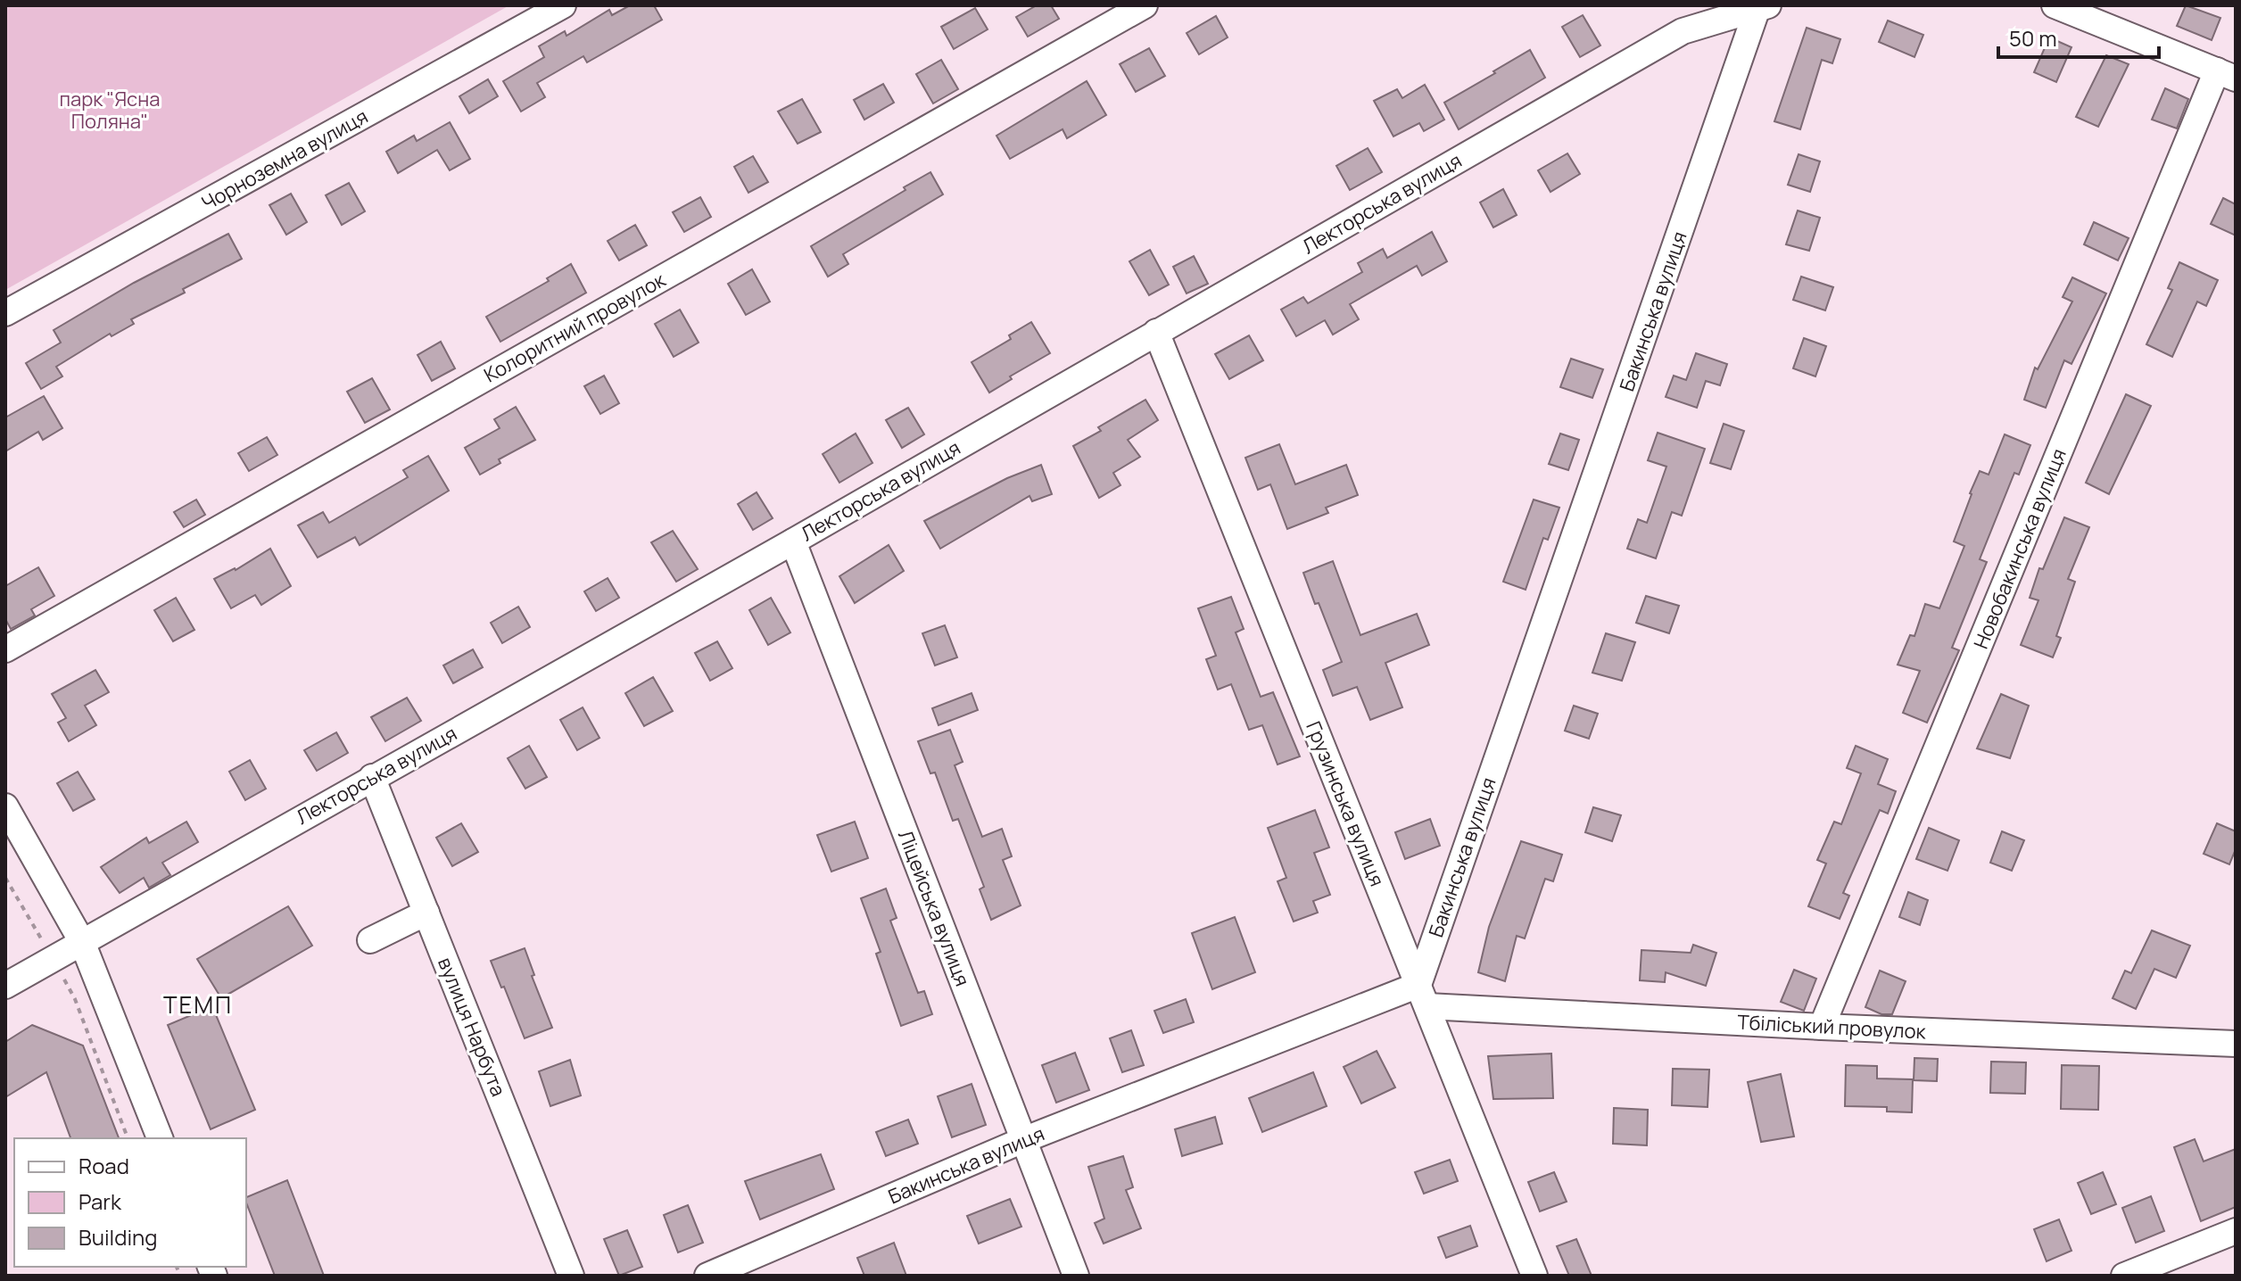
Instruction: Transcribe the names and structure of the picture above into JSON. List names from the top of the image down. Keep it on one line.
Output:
{"streets":{"street":["Чорноземна вулиця","Лекторська вулиця","Бакинська вулиця","Колоритний провулок","Новобакинська вулиця","Грузинська вулиця","Ліцейська вулиця","вулиця Нарбута","Тбіліський провулок"]},"crossings":[["Лекторська вулиця","Бакинська вулиця"],["Лекторська вулиця","Грузинська вулиця"],["Лекторська вулиця","Ліцейська вулиця"],["Лекторська вулиця","вулиця Нарбута"],["Бакинська вулиця","Грузинська вулиця"],["Бакинська вулиця","Ліцейська вулиця"],["Бакинська вулиця","Тбіліський провулок"],["Новобакинська вулиця","Тбіліський провулок"],["Грузинська вулиця","Тбіліський провулок"]],"districts":["ТЕМП"],"parks":["парк \"Ясна Поляна\""],"legend":["Road","Park","Building"],"scale_bar":"50 m"}
